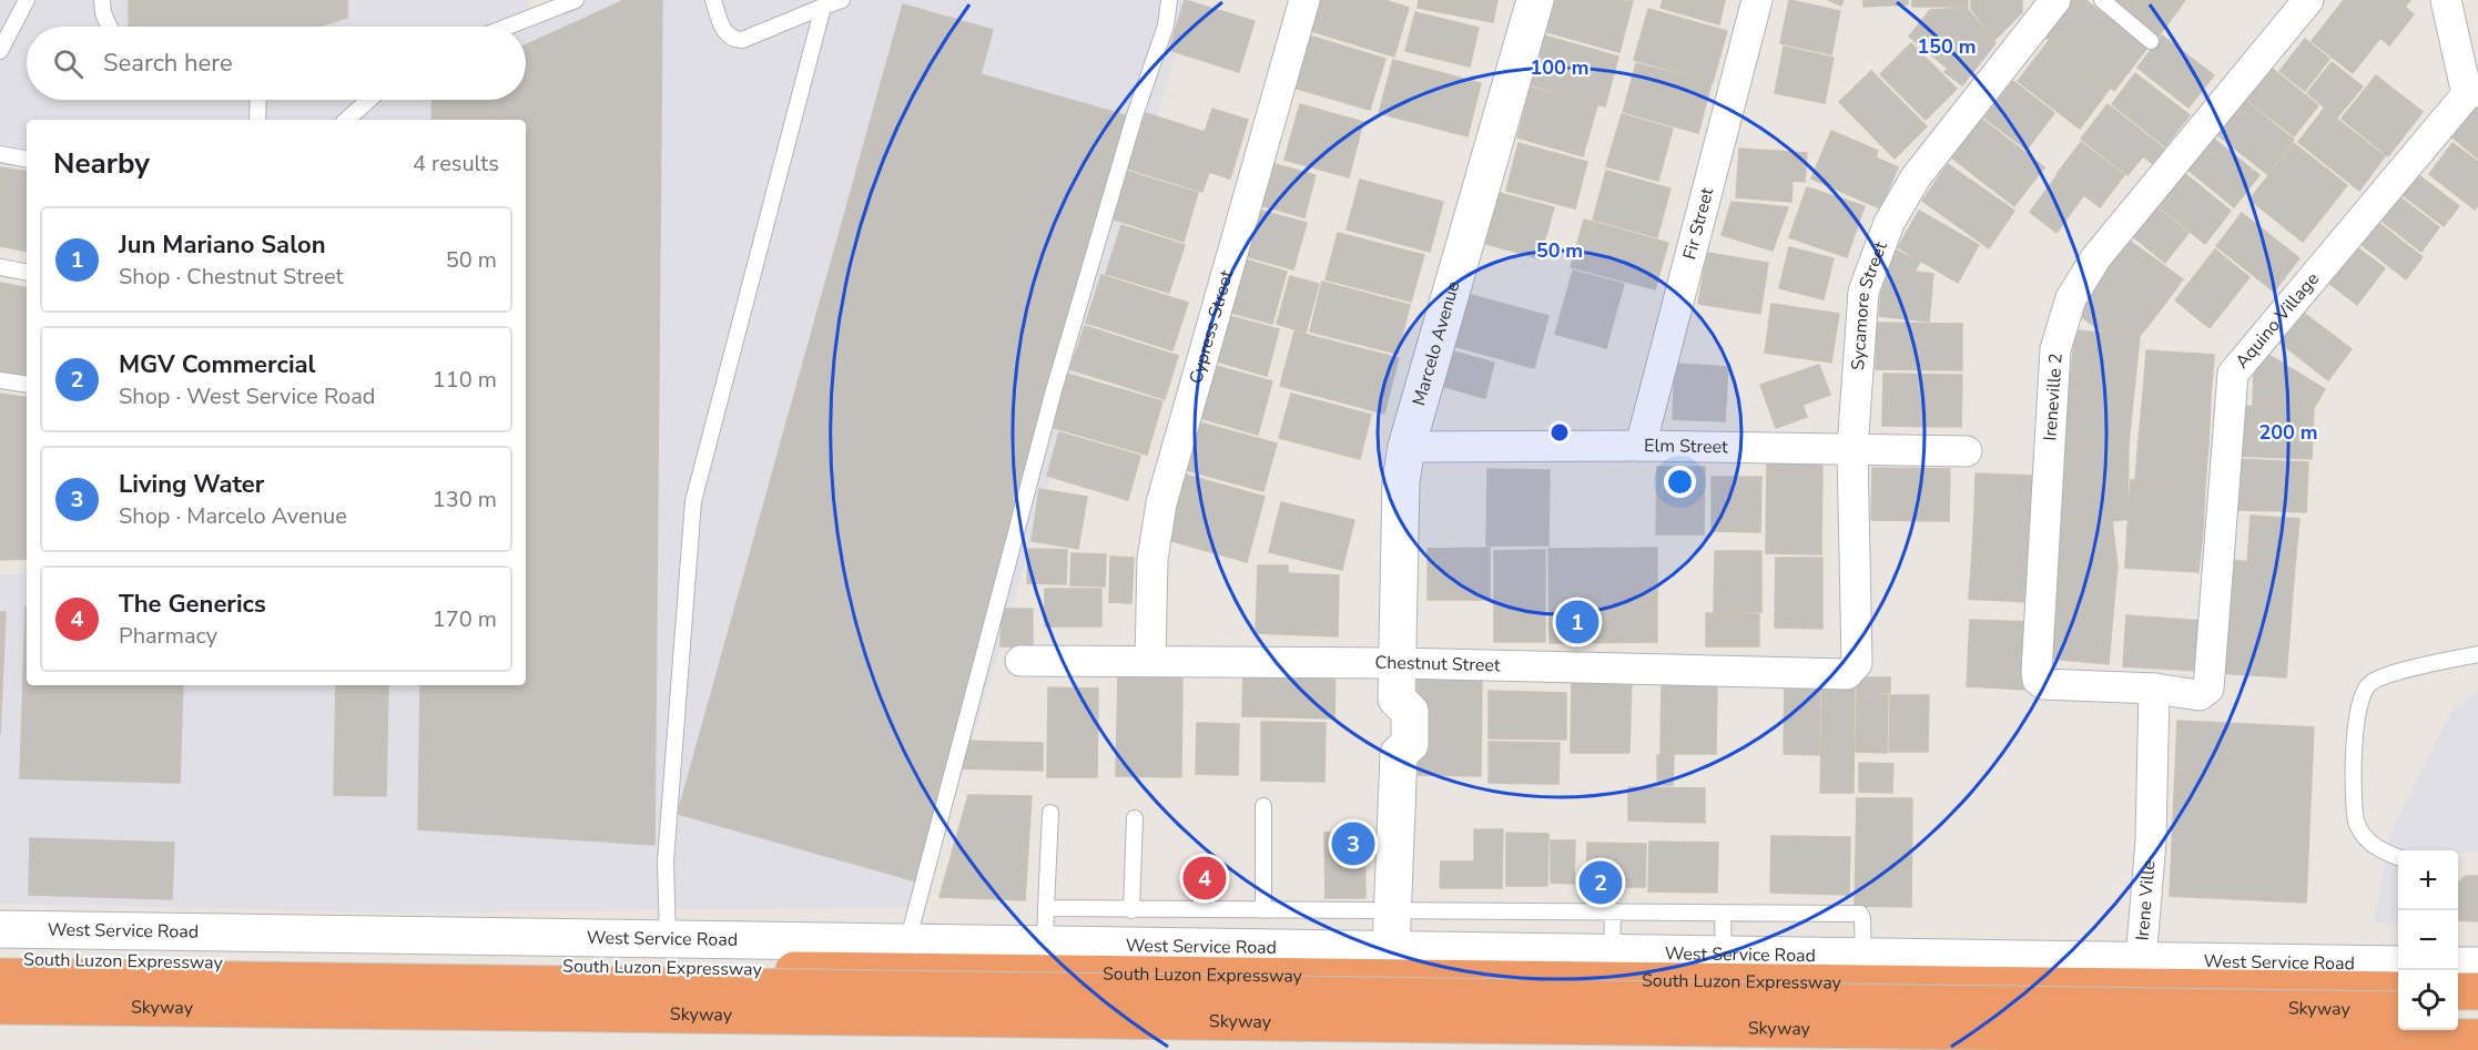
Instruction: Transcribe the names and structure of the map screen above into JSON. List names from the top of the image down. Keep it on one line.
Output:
{"streets":{"highway":["South Luzon Expressway","Skyway"],"main road":["Marcelo Avenue","West Service Road"],"street":["Fir Street","Sycamore Street","Aquino Village","Cypress Street","Ireneville 2","Elm Street","Chestnut Street","Irene Ville"]},"crossings":[["Fir Street","Elm Street"],["Sycamore Street","Elm Street"],["Sycamore Street","Chestnut Street"],["Aquino Village","Ireneville 2"],["Cypress Street","Chestnut Street"],["Marcelo Avenue","Elm Street"],["Marcelo Avenue","Chestnut Street"],["Marcelo Avenue","West Service Road"],["Marcelo Avenue","South Luzon Expressway"],["Ireneville 2","Irene Ville"],["Irene Ville","West Service Road"],["West Service Road","South Luzon Expressway"]],"page":{"search":"Search here","heading":["Nearby","4 results"],"list":[{"mark":"1","name":"Jun Mariano Salon","note":"Shop · Chestnut Street","value":"50 m"},{"mark":"2","name":"MGV Commercial","note":"Shop · West Service Road","value":"110 m"},{"mark":"3","name":"Living Water","note":"Shop · Marcelo Avenue","value":"130 m"},{"mark":"4","name":"The Generics","note":"Pharmacy","value":"170 m"}],"pins":["1","3","4","2"],"map_buttons":["+","−"]},"rings":["150 m","100 m","50 m","200 m"]}
